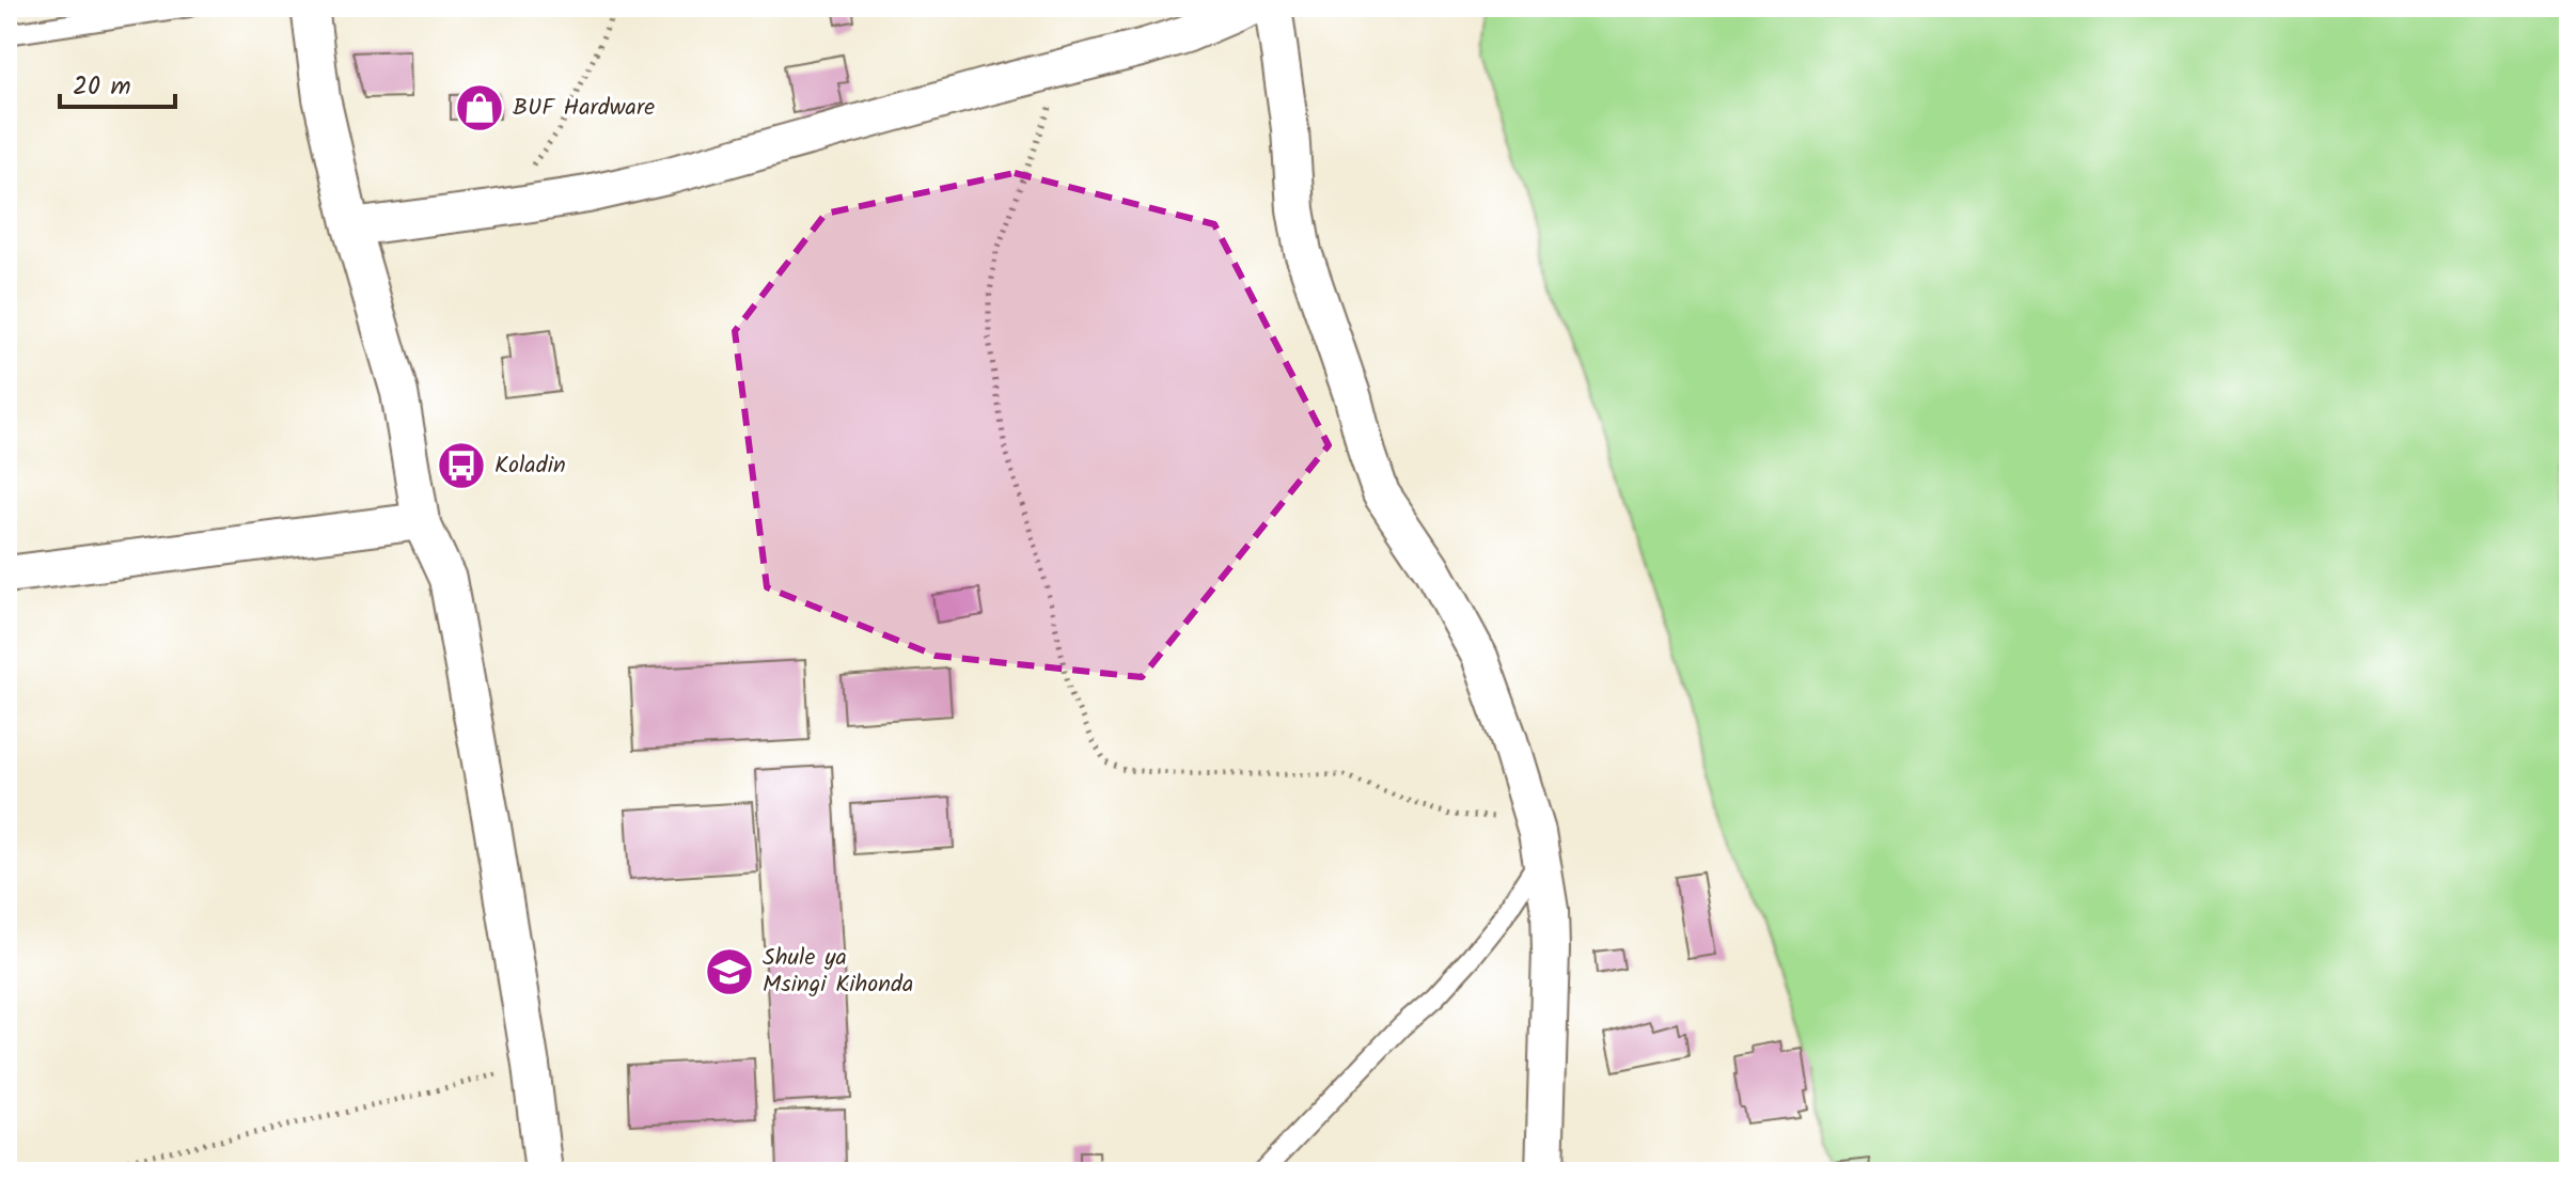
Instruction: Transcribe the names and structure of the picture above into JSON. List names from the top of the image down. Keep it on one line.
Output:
{"places":{"shop":["BUF Hardware"],"bus stop":["Koladin"],"school or university":["Shule ya Msingi Kihonda"]},"scale_bar":"20 m"}
